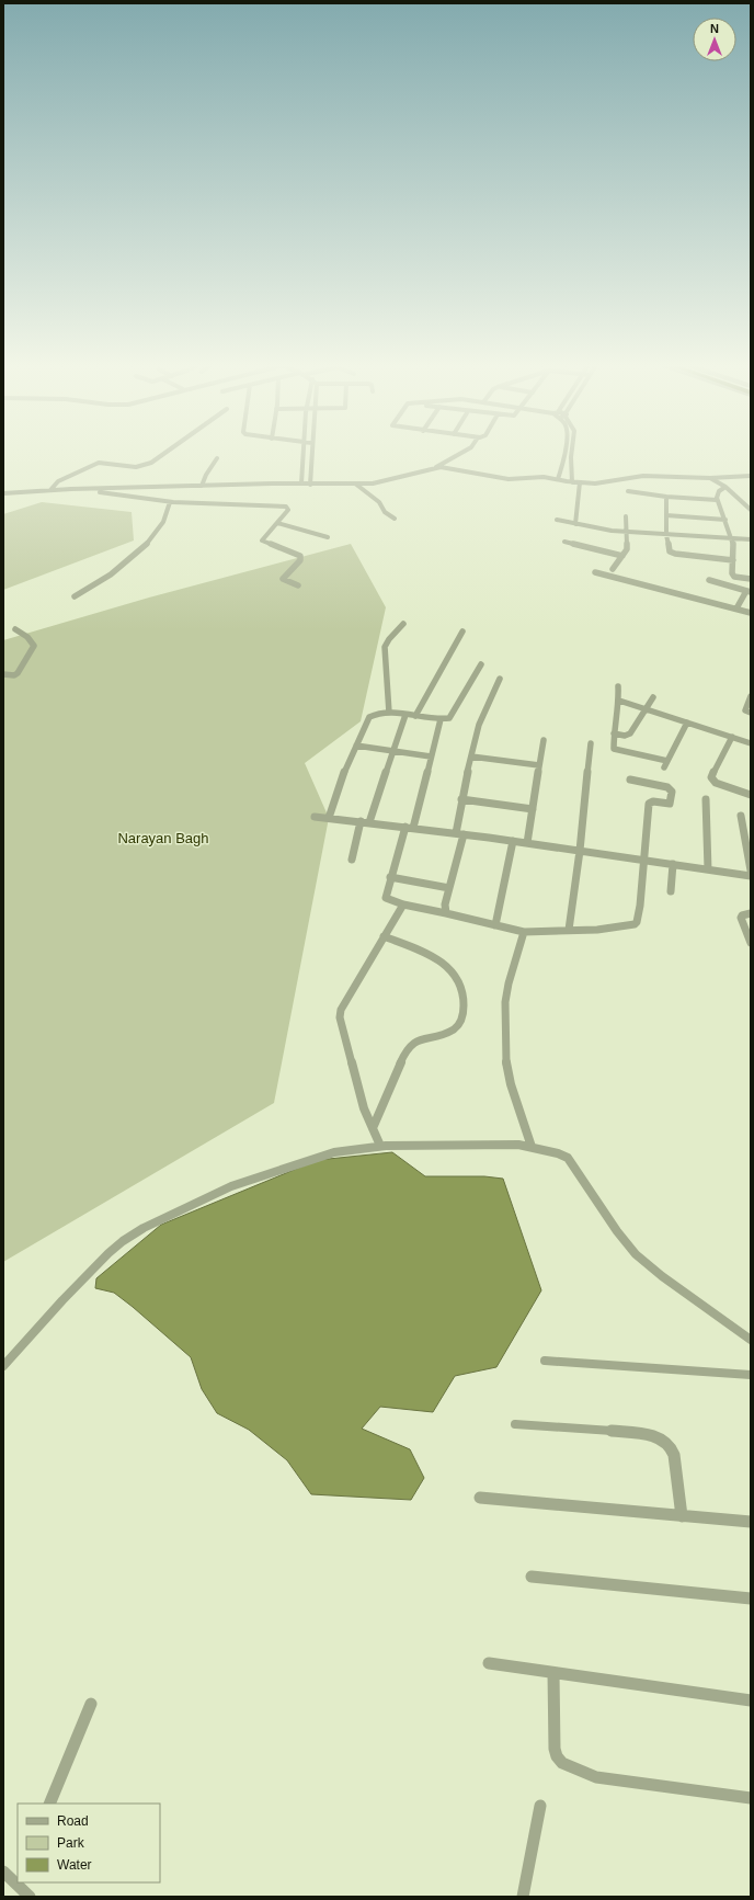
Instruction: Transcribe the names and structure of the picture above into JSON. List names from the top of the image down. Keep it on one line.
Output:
{"parks":["Narayan Bagh"],"legend":["Road","Park","Water"],"north":"top"}
